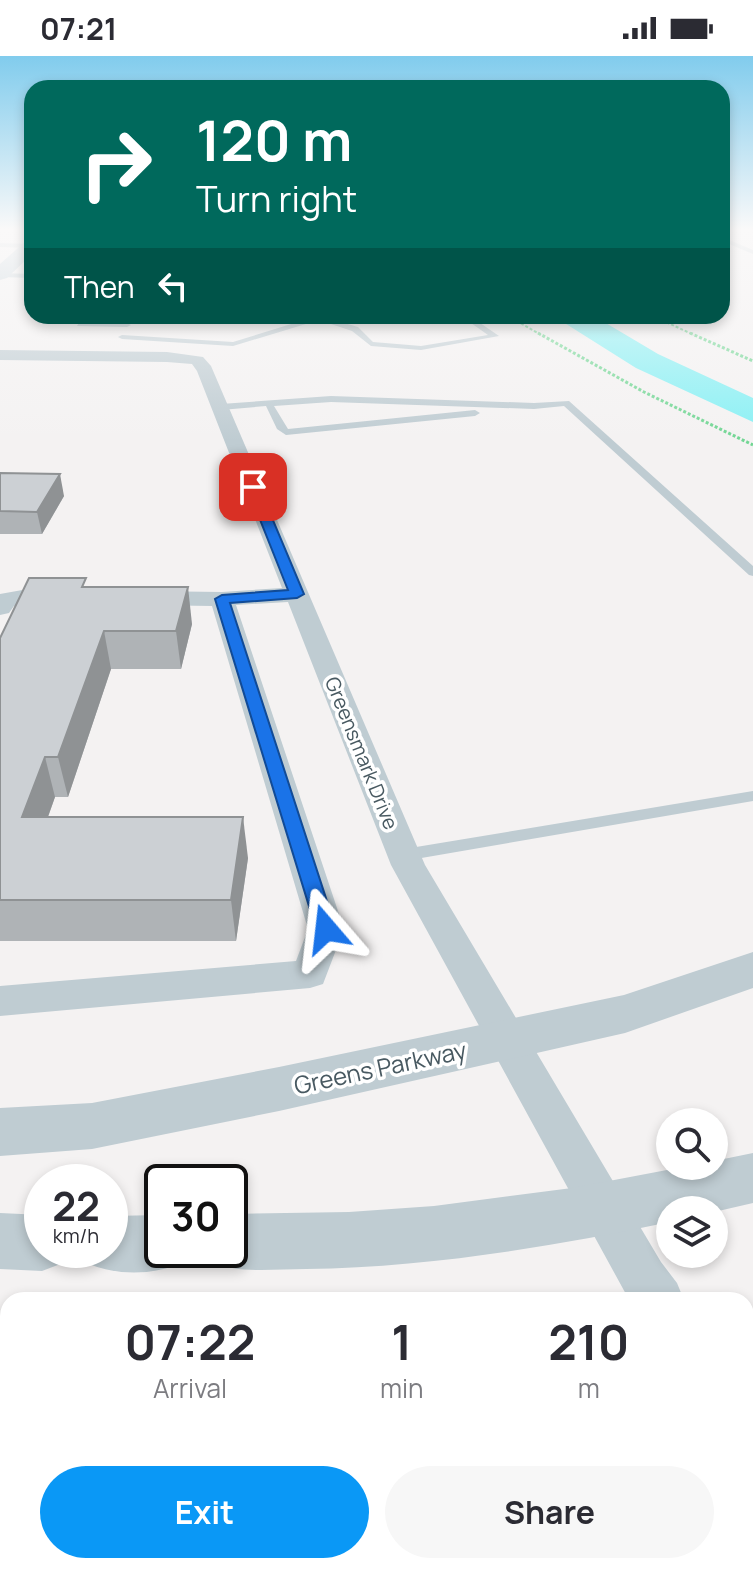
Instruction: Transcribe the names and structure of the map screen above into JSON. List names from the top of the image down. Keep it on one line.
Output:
{"streets":{"street":["Greensmark Drive","Greens Parkway"]},"crossings":[["Greensmark Drive","Greens Parkway"]],"page":{"status":"07:21","turn":["120 m","Turn right"],"then":"Then","speed":"22 km/h","limit":"30","eta":["07:22","Arrival","1","min","210","m"],"buttons":["Exit","Share"]}}
